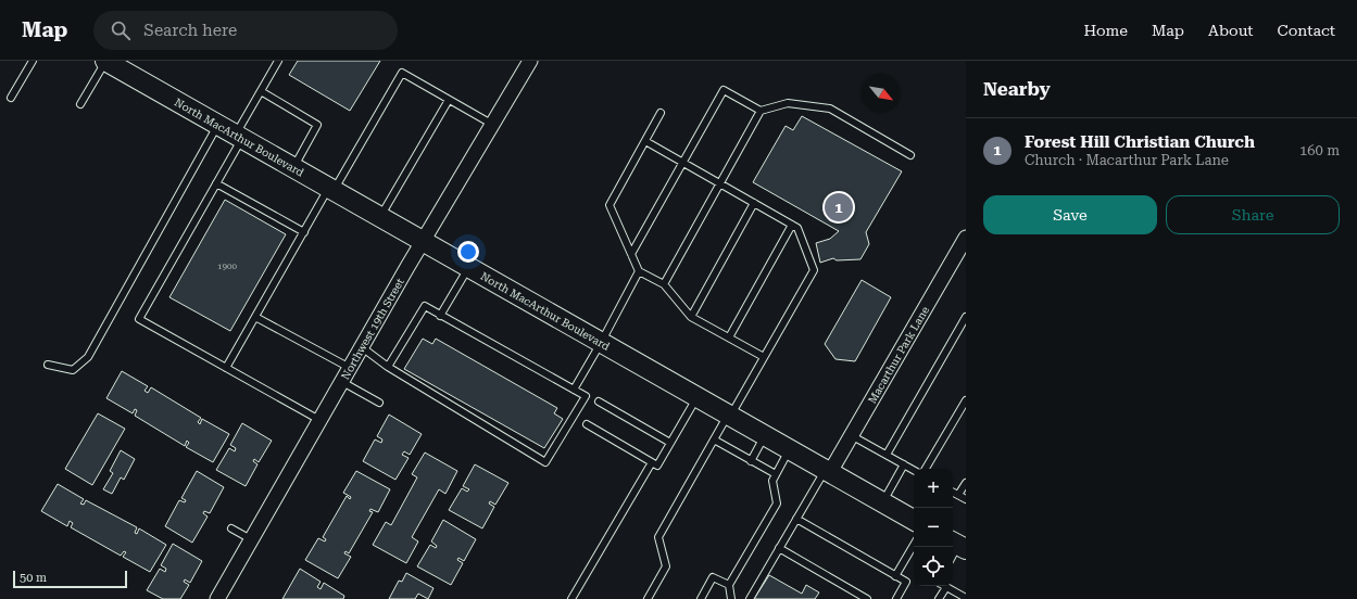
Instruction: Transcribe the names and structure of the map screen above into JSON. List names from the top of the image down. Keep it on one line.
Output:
{"streets":{"main road":["North MacArthur Boulevard"],"street":["Northwest 19th Street","Macarthur Park Lane"]},"crossings":[["North MacArthur Boulevard","Northwest 19th Street"],["North MacArthur Boulevard","Macarthur Park Lane"]],"house_numbers":["1900"],"scale_bar":"50 m","north":"bottom right","page":{"header":"Map","search":"Search here","nav":["Home","Map","About","Contact"],"heading":"Nearby","list":[{"mark":"1","name":"Forest Hill Christian Church","note":"Church · Macarthur Park Lane","value":"160 m"}],"buttons":["Save","Share"],"pins":"1","map_buttons":["+","−"],"scale":"50 m"}}
